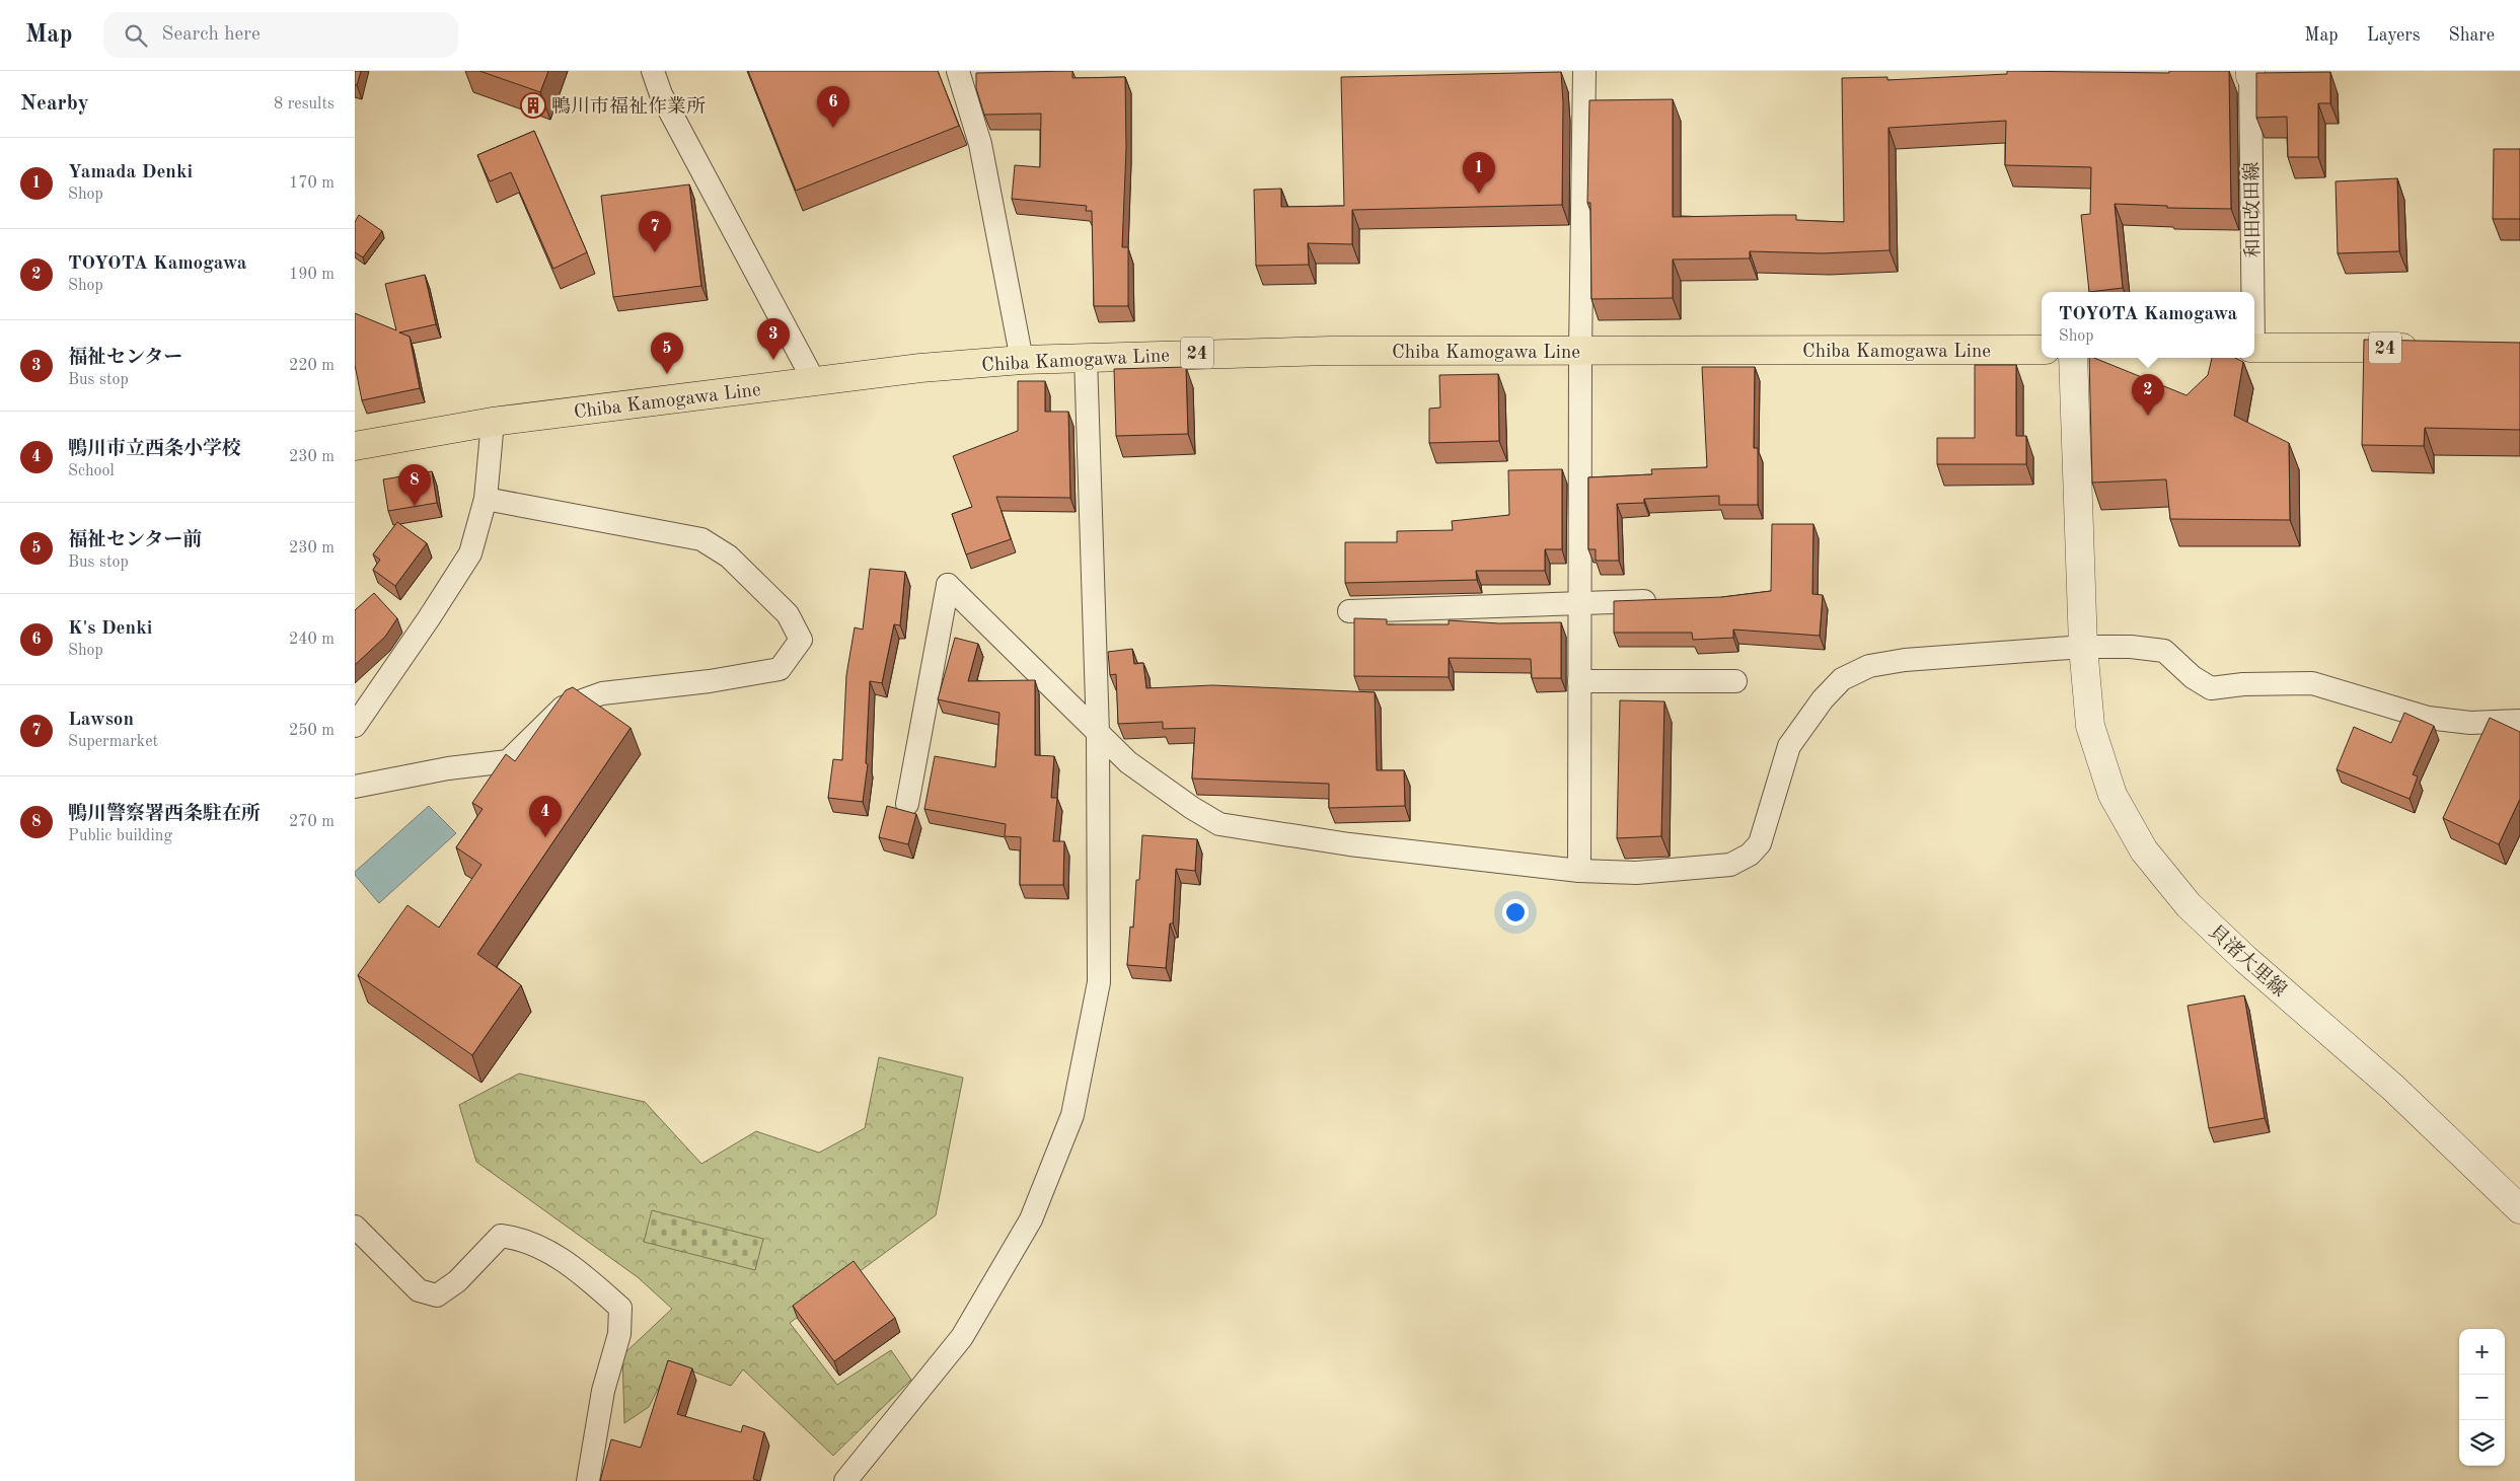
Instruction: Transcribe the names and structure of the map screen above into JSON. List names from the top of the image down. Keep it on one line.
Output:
{"streets":{"main road":["24","Chiba Kamogawa Line"],"street":["和田改田線","貝渚大里線"]},"places":{"building":["鴨川市福祉作業所"]},"page":{"header":"Map","search":"Search here","nav":["Map","Layers","Share"],"heading":["Nearby","8 results"],"pins":["6","1","7","3","5","2","8","4"],"list":[{"mark":"1","name":"Yamada Denki","note":"Shop","value":"170 m"},{"mark":"2","name":"TOYOTA Kamogawa","note":"Shop","value":"190 m"},{"mark":"3","name":"福祉センター","note":"Bus stop","value":"220 m"},{"mark":"4","name":"鴨川市立西条小学校","note":"School","value":"230 m"},{"mark":"5","name":"福祉センター前","note":"Bus stop","value":"230 m"},{"mark":"6","name":"K's Denki","note":"Shop","value":"240 m"},{"mark":"7","name":"Lawson","note":"Supermarket","value":"250 m"},{"mark":"8","name":"鴨川警察署西条駐在所","note":"Public building","value":"270 m"}],"popup":["TOYOTA Kamogawa","Shop"],"map_buttons":["+","−"]}}
